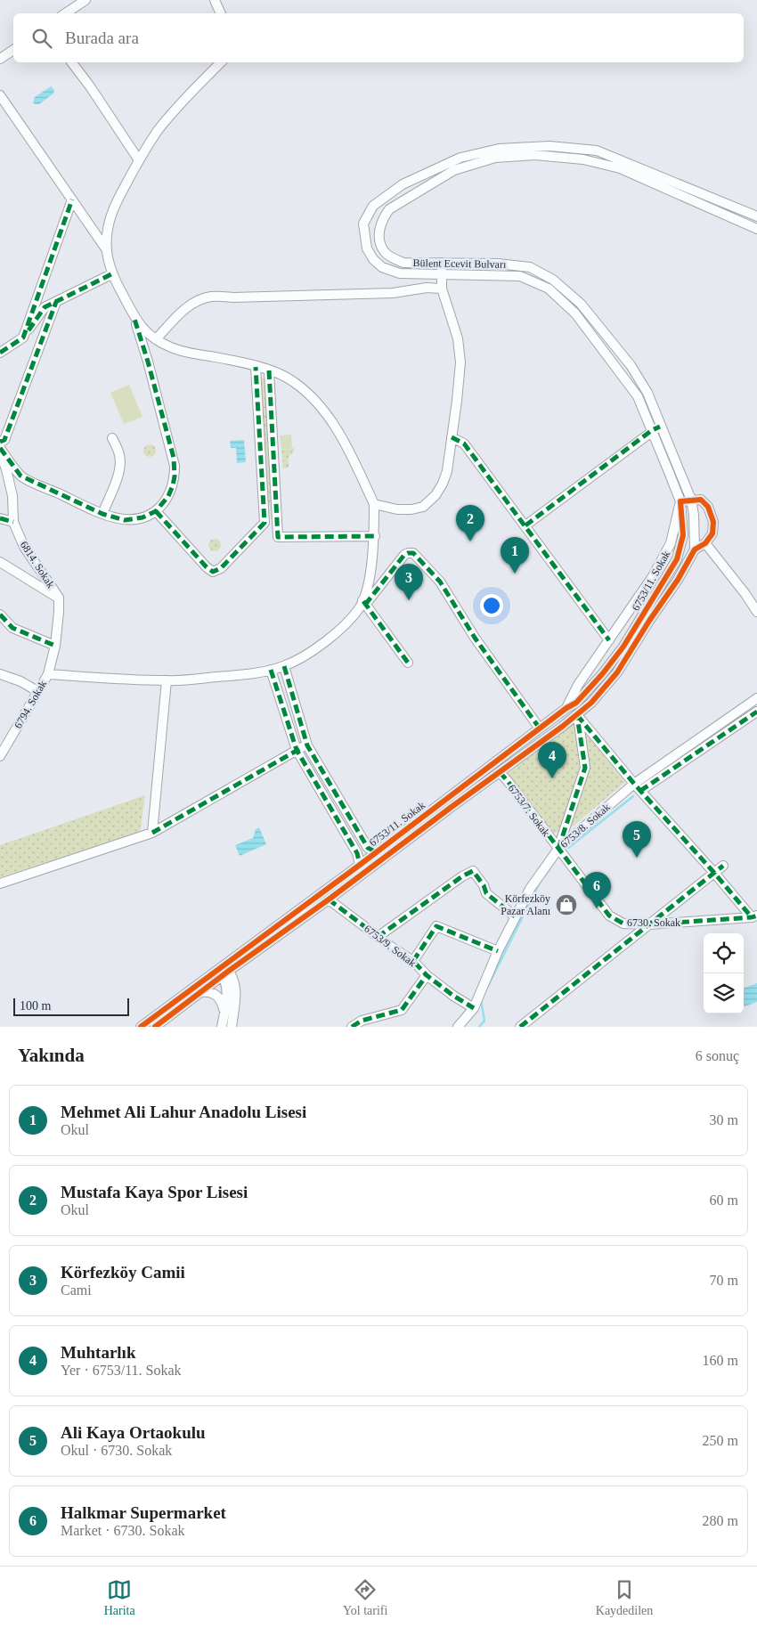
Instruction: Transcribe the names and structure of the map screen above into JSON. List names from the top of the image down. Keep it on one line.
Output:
{"streets":{"street":["Bülent Ecevit Bulvarı","6814. Sokak","6753/11. Sokak","6794. Sokak","6753/7. Sokak","6753/8. Sokak","6730. Sokak","6753/9. Sokak"]},"crossings":[["Bülent Ecevit Bulvarı","6753/11. Sokak"],["6814. Sokak","6794. Sokak"],["6753/11. Sokak","6753/7. Sokak"],["6753/11. Sokak","6753/9. Sokak"],["6753/7. Sokak","6753/8. Sokak"],["6753/7. Sokak","6730. Sokak"],["6753/8. Sokak","6730. Sokak"],["6753/8. Sokak","6753/9. Sokak"]],"places":{"shop":["Körfezköy Pazar Alanı"]},"scale_bar":"100 m","page":{"search":"Burada ara","pins":["2","1","3","4","5","6"],"scale":"100 m","heading":["Yakında","6 sonuç"],"list":[{"mark":"1","name":"Mehmet Ali Lahur Anadolu Lisesi","note":"Okul","value":"30 m"},{"mark":"2","name":"Mustafa Kaya Spor Lisesi","note":"Okul","value":"60 m"},{"mark":"3","name":"Körfezköy Camii","note":"Cami","value":"70 m"},{"mark":"4","name":"Muhtarlık","note":"Yer · 6753/11. Sokak","value":"160 m"},{"mark":"5","name":"Ali Kaya Ortaokulu","note":"Okul · 6730. Sokak","value":"250 m"},{"mark":"6","name":"Halkmar Supermarket","note":"Market · 6730. Sokak","value":"280 m"}],"nav":["Harita","Yol tarifi","Kaydedilen"]}}
